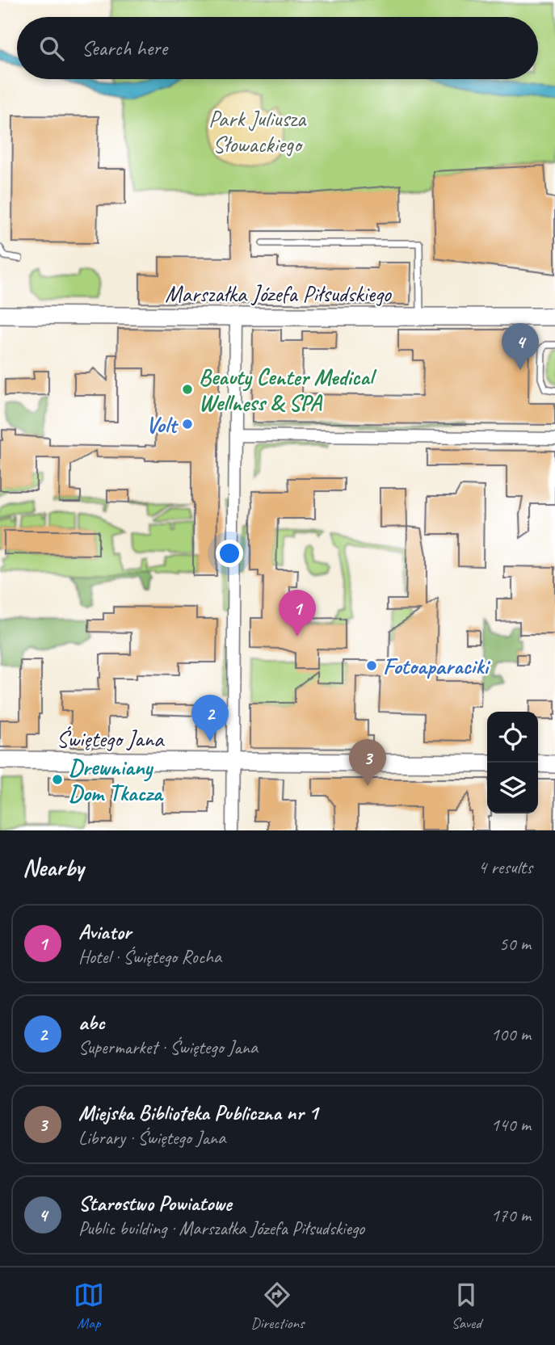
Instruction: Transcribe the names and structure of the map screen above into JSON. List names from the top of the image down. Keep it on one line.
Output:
{"streets":{"street":["Marszałka Józefa Piłsudskiego","Świętego Jana"]},"parks":["Park Juliusza Słowackiego"],"places":["Beauty Center Medical Wellness & SPA","Volt","Fotoaparaciki","Drewniany Dom Tkacza"],"page":{"search":"Search here","pins":["4","1","2","3"],"heading":["Nearby","4 results"],"list":[{"mark":"1","name":"Aviator","note":"Hotel · Świętego Rocha","value":"50 m"},{"mark":"2","name":"abc","note":"Supermarket · Świętego Jana","value":"100 m"},{"mark":"3","name":"Miejska Biblioteka Publiczna nr 1","note":"Library · Świętego Jana","value":"140 m"},{"mark":"4","name":"Starostwo Powiatowe","note":"Public building · Marszałka Józefa Piłsudskiego","value":"170 m"}],"nav":["Map","Directions","Saved"]}}
